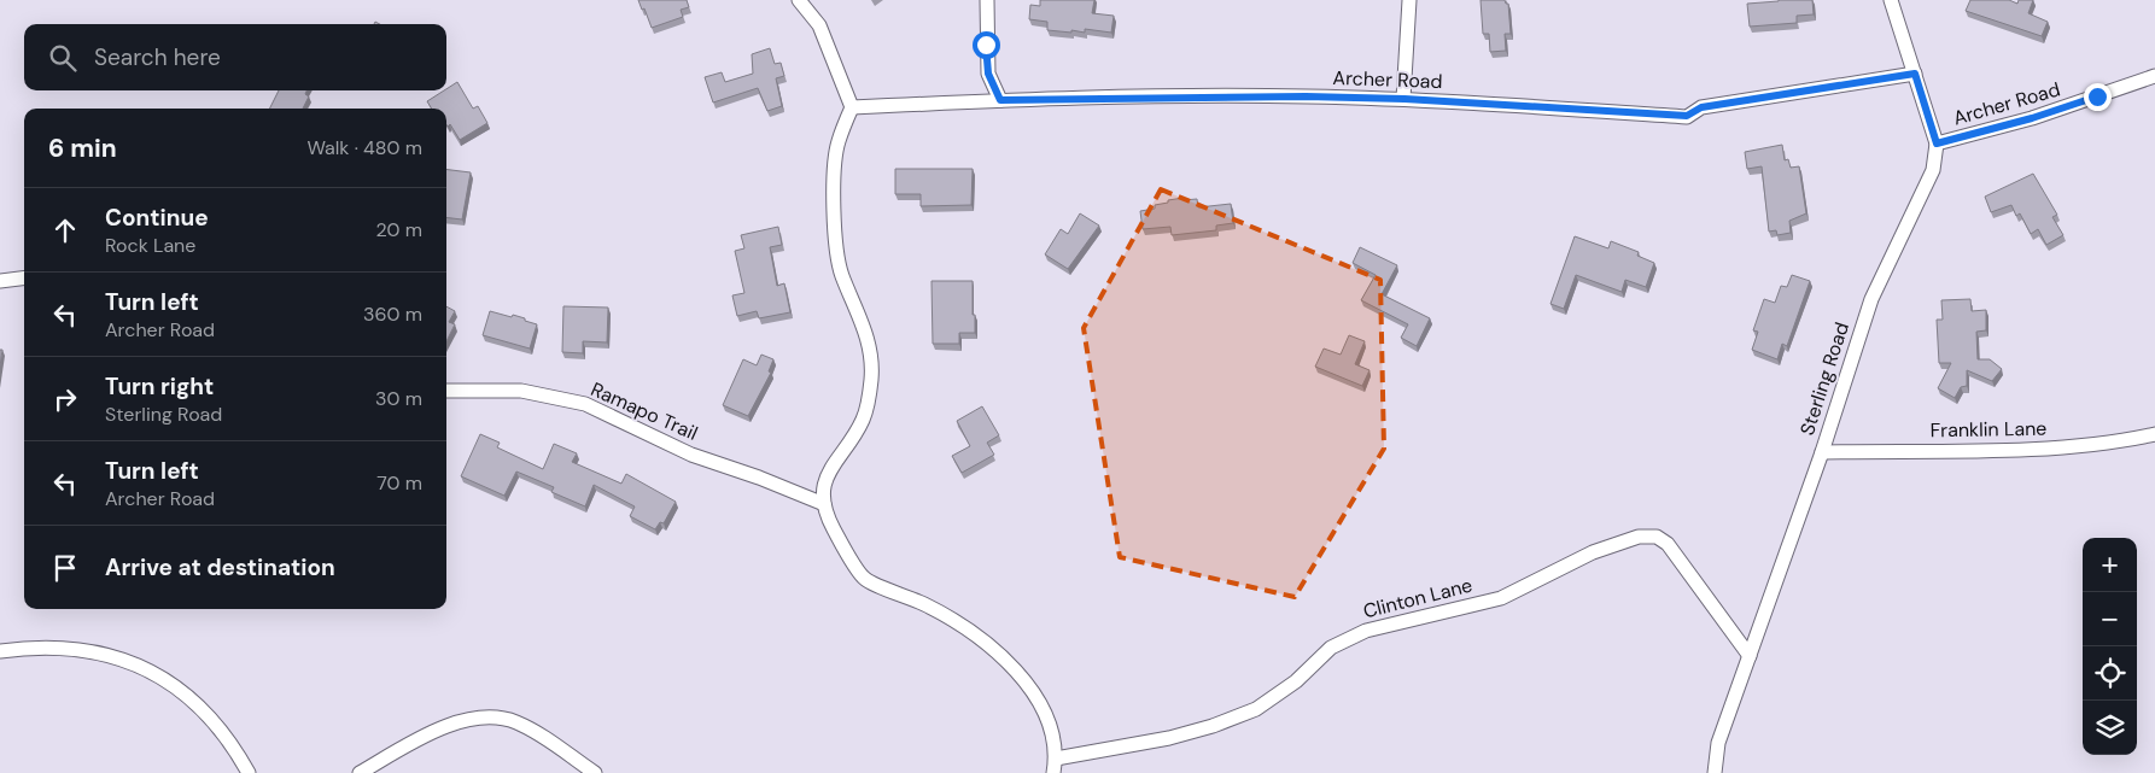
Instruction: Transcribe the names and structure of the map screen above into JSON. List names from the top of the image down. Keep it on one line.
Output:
{"streets":{"street":["Archer Road","Sterling Road","Ramapo Trail","Franklin Lane","Clinton Lane"]},"crossings":[["Archer Road","Sterling Road"],["Sterling Road","Franklin Lane"],["Sterling Road","Clinton Lane"]],"page":{"search":"Search here","heading":["6 min","Walk · 480 m"],"list":[["Continue","Rock Lane","20 m"],["Turn left","Archer Road","360 m"],["Turn right","Sterling Road","30 m"],["Turn left","Archer Road","70 m"],"Arrive at destination"],"map_buttons":["+","−"]}}
